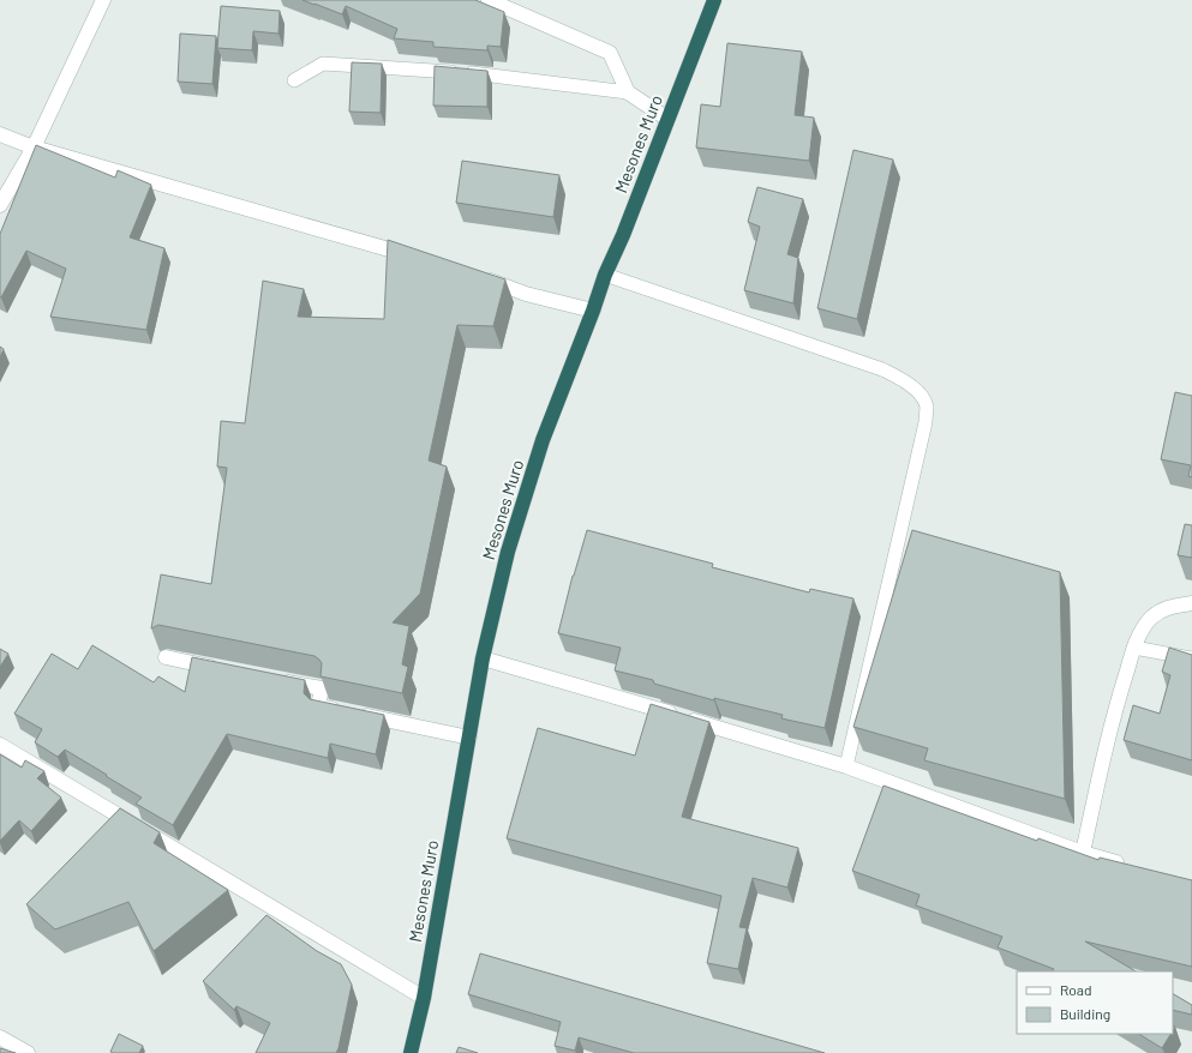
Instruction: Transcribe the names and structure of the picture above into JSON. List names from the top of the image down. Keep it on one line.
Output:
{"streets":{"highway":["Mesones Muro"]},"legend":["Road","Building"]}
